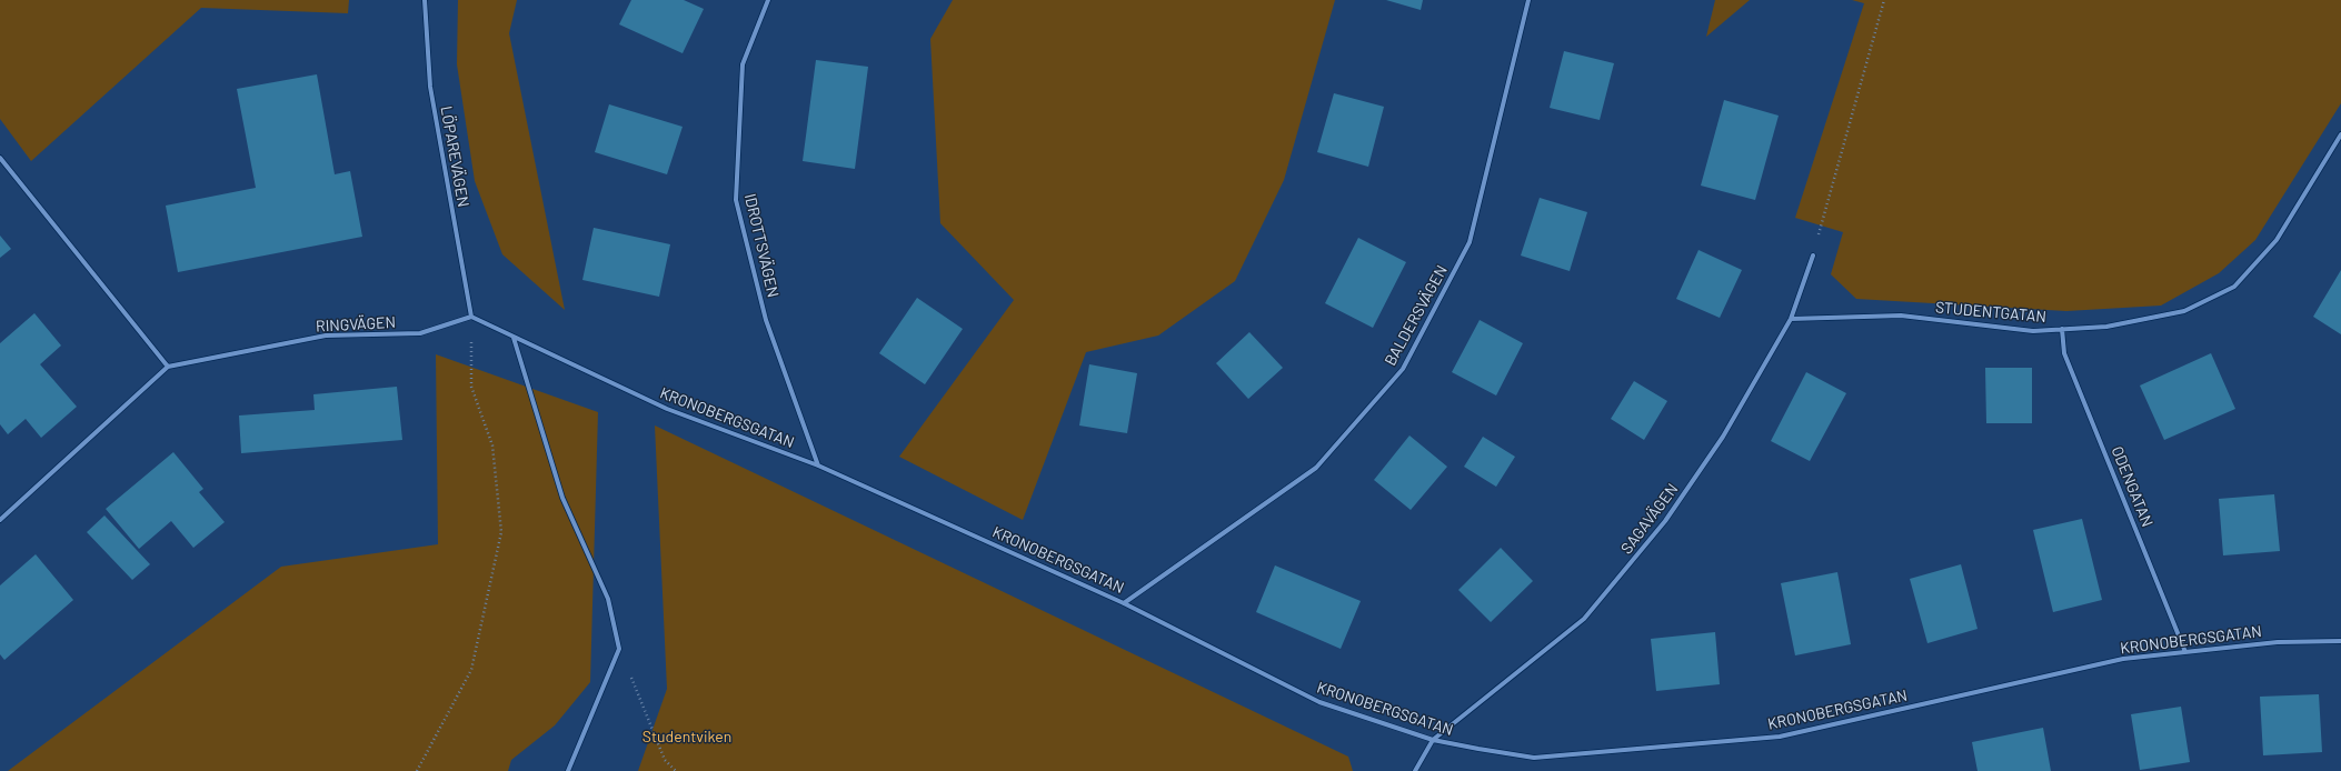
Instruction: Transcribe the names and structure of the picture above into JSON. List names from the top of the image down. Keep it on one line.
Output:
{"streets":{"street":["LÖPAREVÄGEN","IDROTTSVÄGEN","STUDENTGATAN","BALDERSVÄGEN","RINGVÄGEN","KRONOBERGSGATAN","ODENGATAN","SAGAVÄGEN"]},"crossings":[["LÖPAREVÄGEN","RINGVÄGEN"],["IDROTTSVÄGEN","KRONOBERGSGATAN"],["STUDENTGATAN","ODENGATAN"],["STUDENTGATAN","SAGAVÄGEN"],["BALDERSVÄGEN","KRONOBERGSGATAN"],["KRONOBERGSGATAN","ODENGATAN"],["KRONOBERGSGATAN","SAGAVÄGEN"]],"parks":["Studentviken"]}
